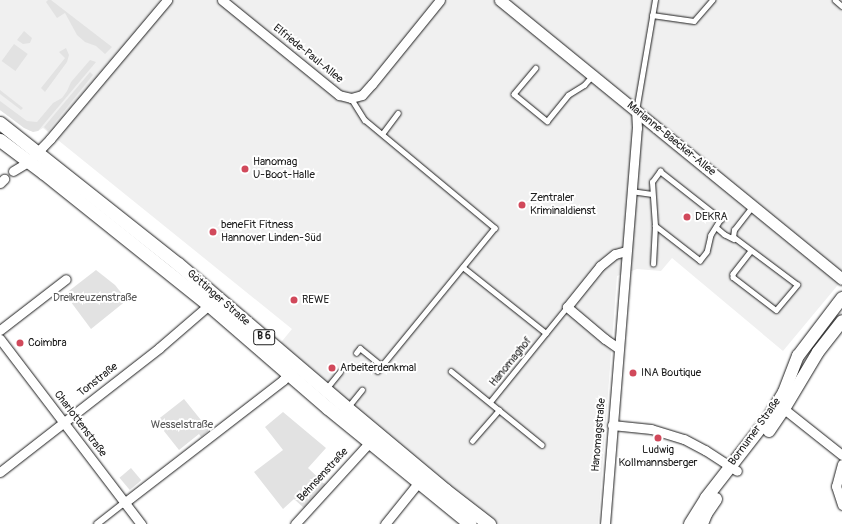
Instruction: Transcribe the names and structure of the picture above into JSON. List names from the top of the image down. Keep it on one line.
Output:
{"streets":{"main road":["Göttinger Straße","B 6","Bornumer Straße"],"street":["Elfriede-Paul-Allee","Marianne-Baecker-Allee","Tonstraße","Charlottenstraße","Hanomagstraße","Behnsenstraße"],"lane":["Hanomaghof"]},"crossings":[["Marianne-Baecker-Allee","Hanomagstraße"],["Göttinger Straße","Tonstraße"],["Göttinger Straße","Behnsenstraße"],["Tonstraße","Charlottenstraße"]],"parks":["Dreikreuzenstraße","Wesselstraße"],"places":["Hanomag U-Boot-Halle","Zentraler Kriminaldienst","DEKRA","beneFit Fitness Hannover Linden-Süd","REWE","Coimbra","Arbeiterdenkmal","INA Boutique","Ludwig Kollmannsberger"]}
